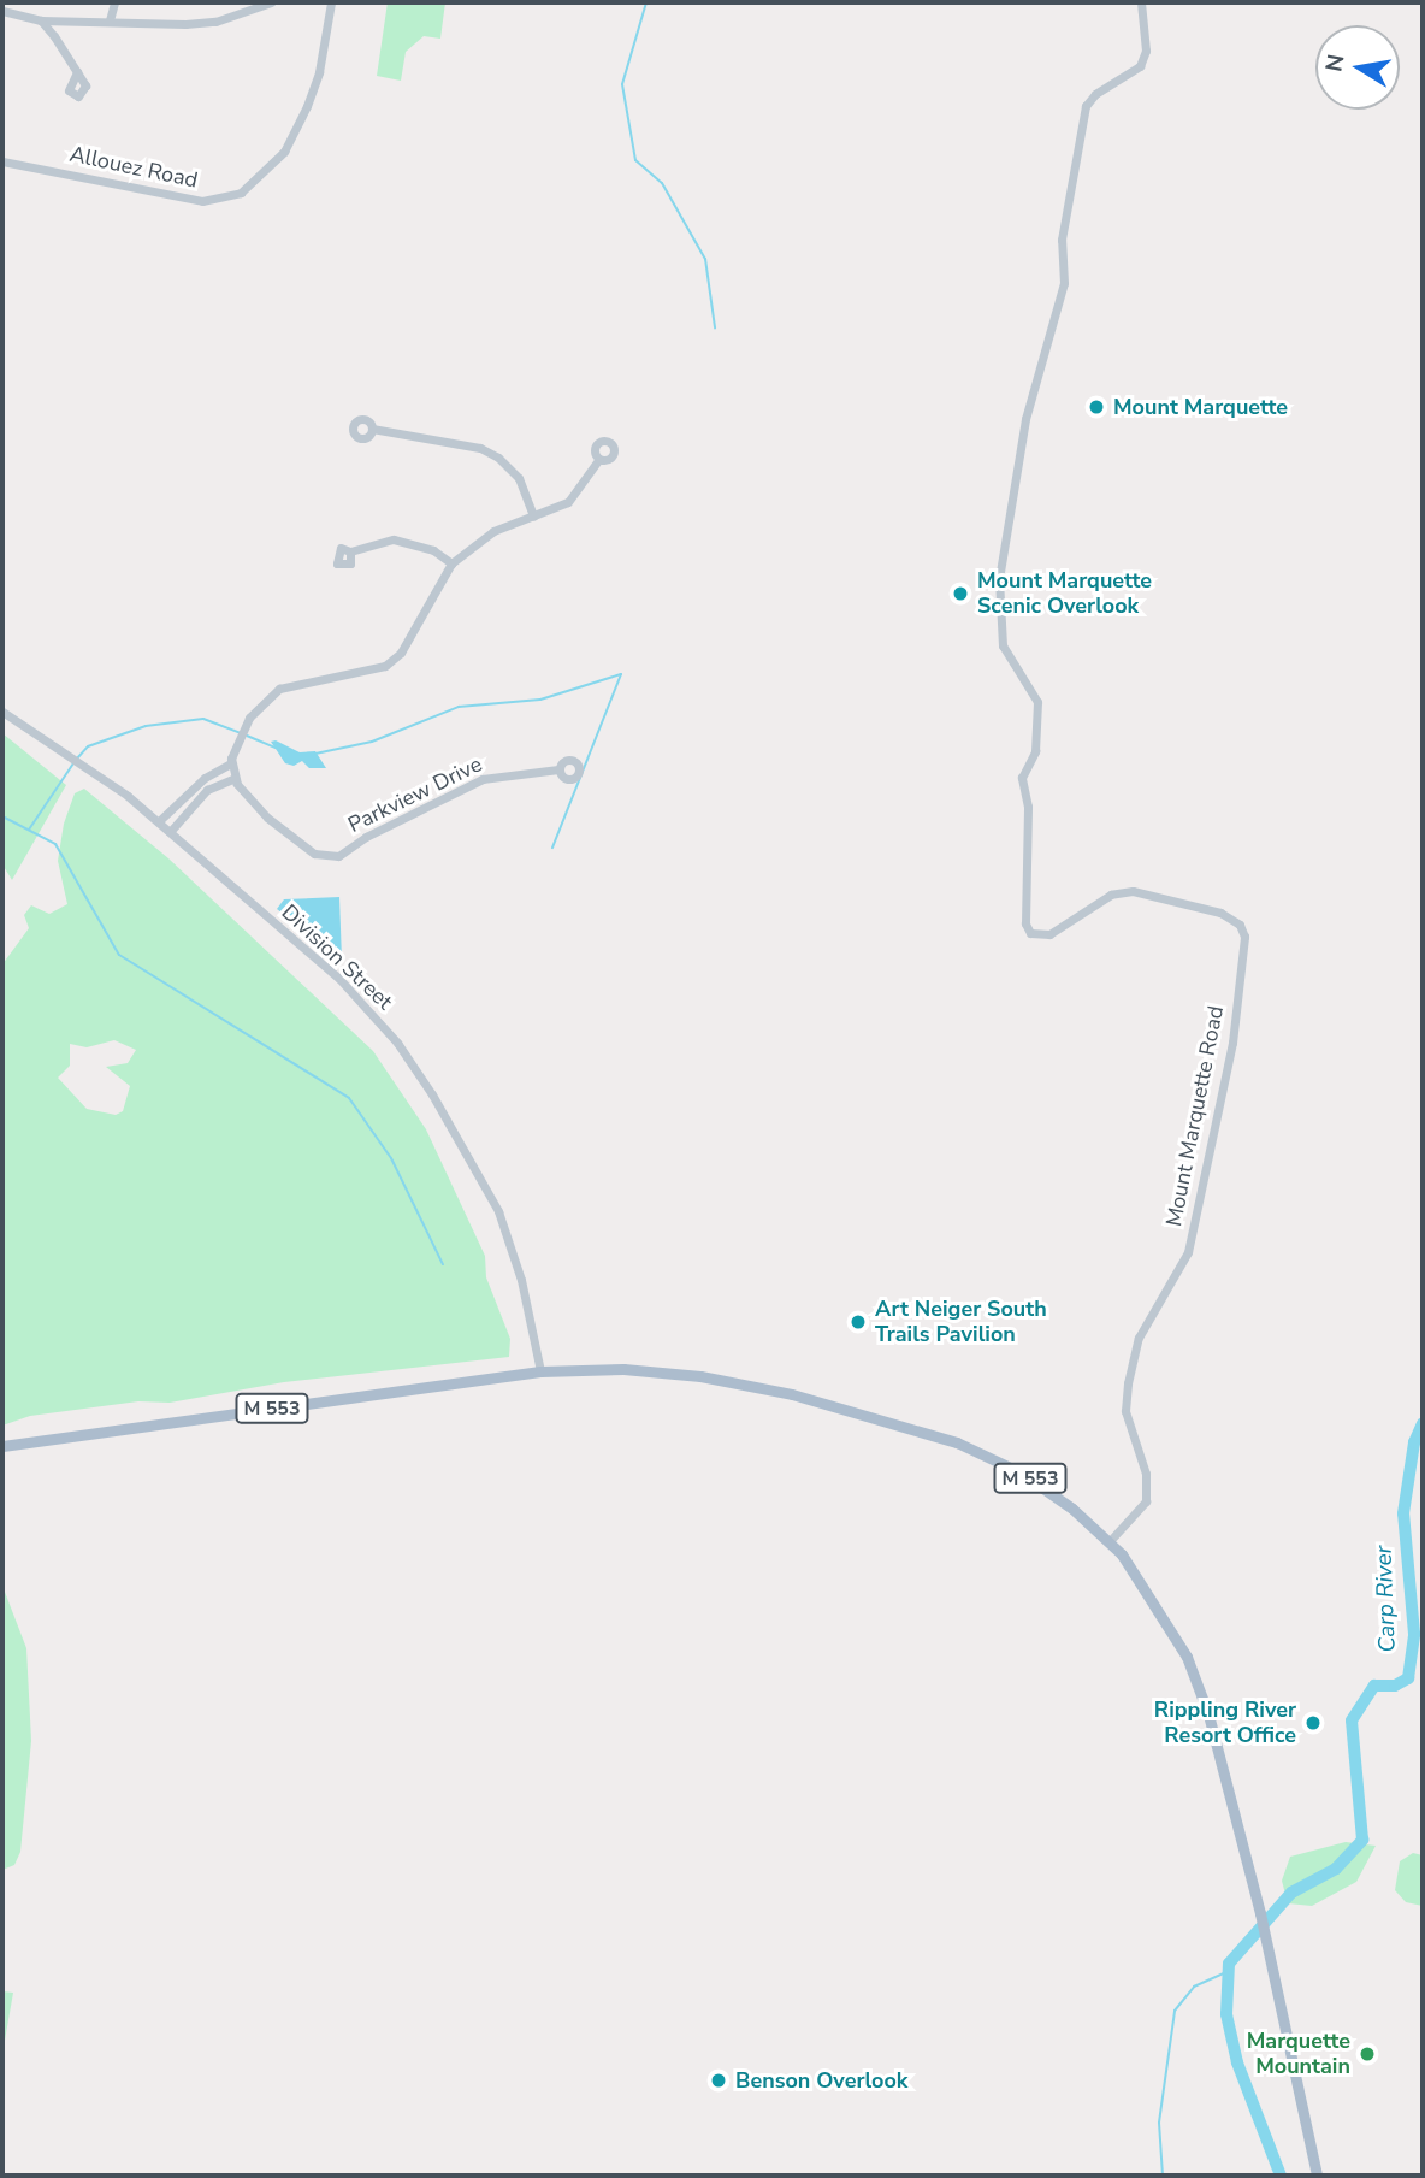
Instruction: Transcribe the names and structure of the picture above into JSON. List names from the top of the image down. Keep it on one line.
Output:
{"streets":{"main road":["M 553"],"street":["Allouez Road","Parkview Drive","Division Street","Mount Marquette Road"]},"crossings":[["Division Street","M 553"],["Mount Marquette Road","M 553"]],"water":["Carp River"],"places":["Mount Marquette","Mount Marquette Scenic Overlook","Art Neiger South Trails Pavilion","Rippling River Resort Office","Marquette Mountain","Benson Overlook"],"north":"left"}
